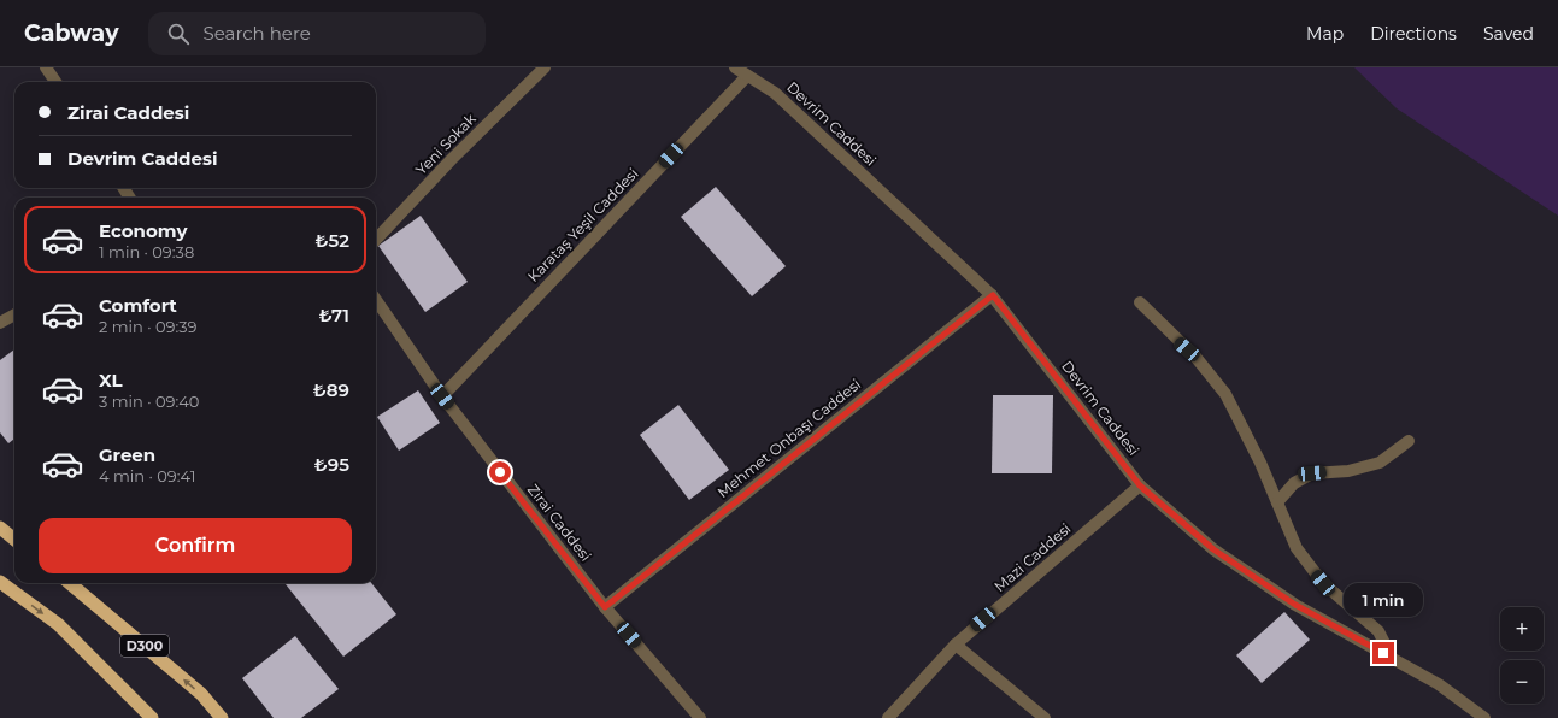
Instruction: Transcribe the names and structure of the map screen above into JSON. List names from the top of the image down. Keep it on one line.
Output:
{"streets":{"highway":["D300"],"street":["Devrim Caddesi","Yeni Sokak","Karataş Yeşil Caddesi","Mehmet Onbaşı Caddesi","Zirai Caddesi","Mazi Caddesi"]},"crossings":[["Devrim Caddesi","Karataş Yeşil Caddesi"],["Devrim Caddesi","Mehmet Onbaşı Caddesi"],["Devrim Caddesi","Mazi Caddesi"],["Karataş Yeşil Caddesi","Zirai Caddesi"],["Mehmet Onbaşı Caddesi","Zirai Caddesi"]],"page":{"header":"Cabway","search":"Search here","nav":["Map","Directions","Saved"],"banner":["Zirai Caddesi","Devrim Caddesi"],"list":[{"name":"Economy","note":"1 min · 09:38","value":"₺52"},{"name":"Comfort","note":"2 min · 09:39","value":"₺71"},{"name":"XL","note":"3 min · 09:40","value":"₺89"},{"name":"Green","note":"4 min · 09:41","value":"₺95"}],"buttons":"Confirm","bubble":"1 min","map_buttons":["+","−"]}}
